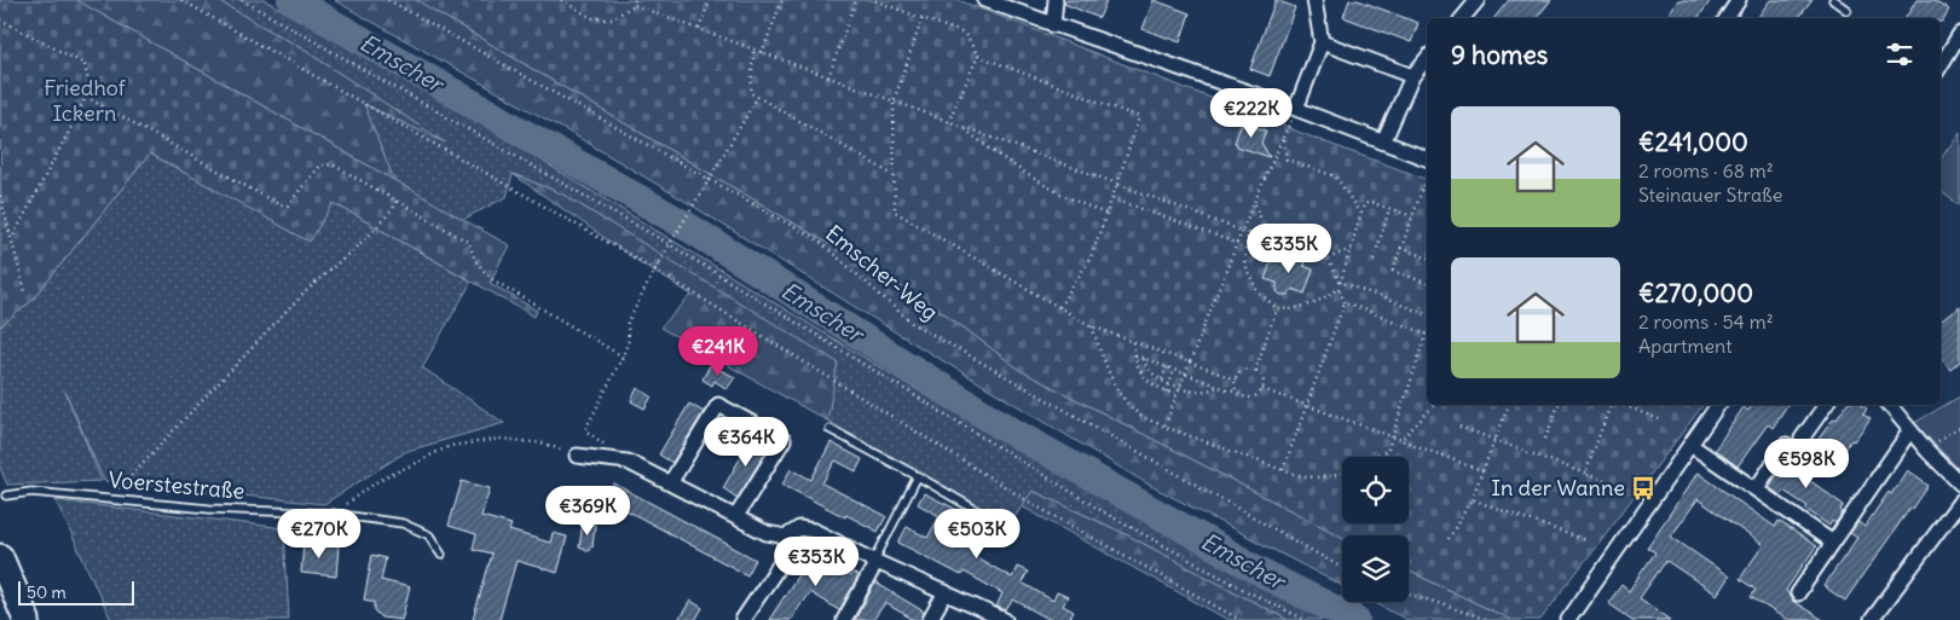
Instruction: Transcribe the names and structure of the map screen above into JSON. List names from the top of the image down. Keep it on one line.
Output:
{"streets":{"lane":["Voerstestraße"],"path":["Emscher-Weg"]},"water":["Emscher"],"parks":["Friedhof Ickern"],"places":{"bus stop":["In der Wanne"]},"scale_bar":"50 m","page":{"heading":"9 homes","price":["€222K","€335K","€241K","€364K","€598K","€369K","€270K","€503K","€353K"],"list":[{"name":"€241,000","note":"2 rooms · 68 m² · Steinauer Straße"},{"name":"€270,000","note":"2 rooms · 54 m² · Apartment"}],"scale":"50 m"}}
